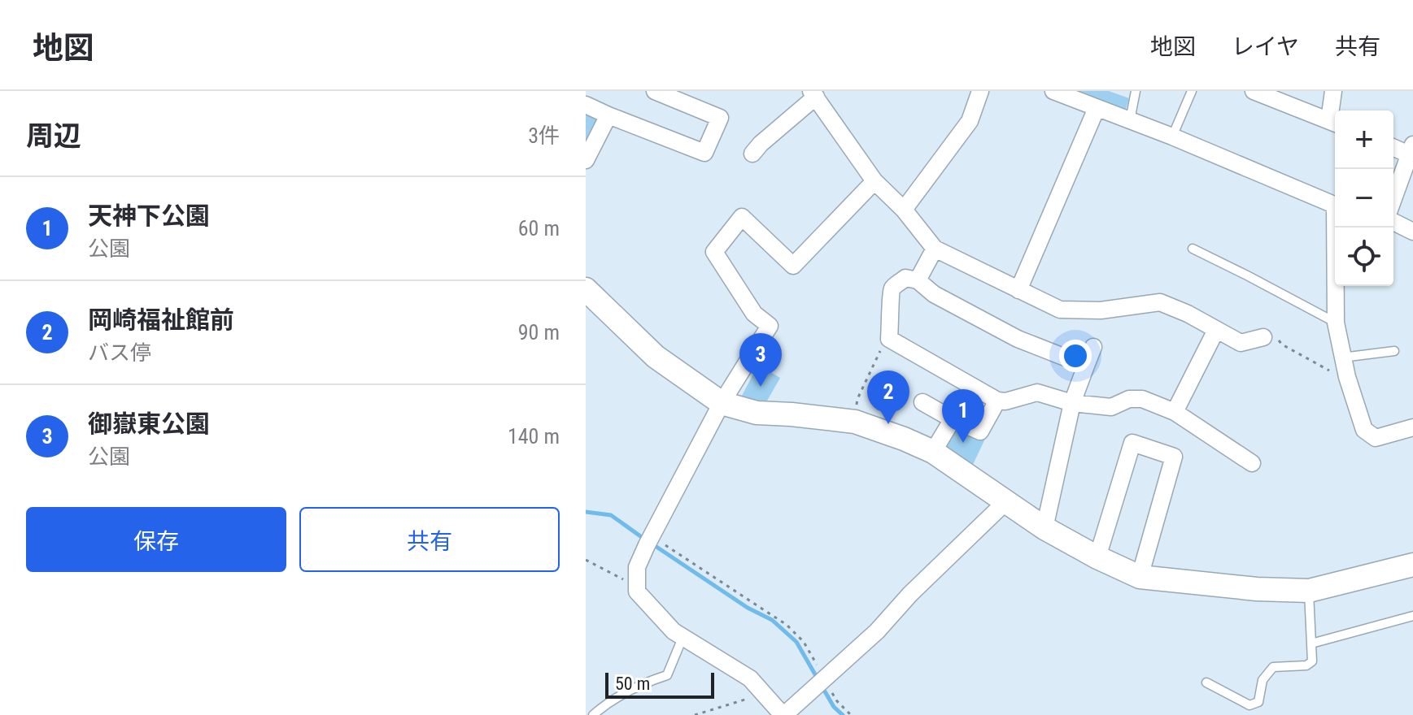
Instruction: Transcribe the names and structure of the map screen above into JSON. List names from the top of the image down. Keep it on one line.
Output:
{"scale_bar":"50 m","page":{"header":"地図","nav":["地図","レイヤ","共有"],"heading":["周辺","3件"],"map_buttons":["+","−"],"list":[{"mark":"1","name":"天神下公園","note":"公園","value":"60 m"},{"mark":"2","name":"岡崎福祉館前","note":"バス停","value":"90 m"},{"mark":"3","name":"御嶽東公園","note":"公園","value":"140 m"}],"pins":["3","2","1"],"buttons":["保存","共有"],"scale":"50 m"}}
